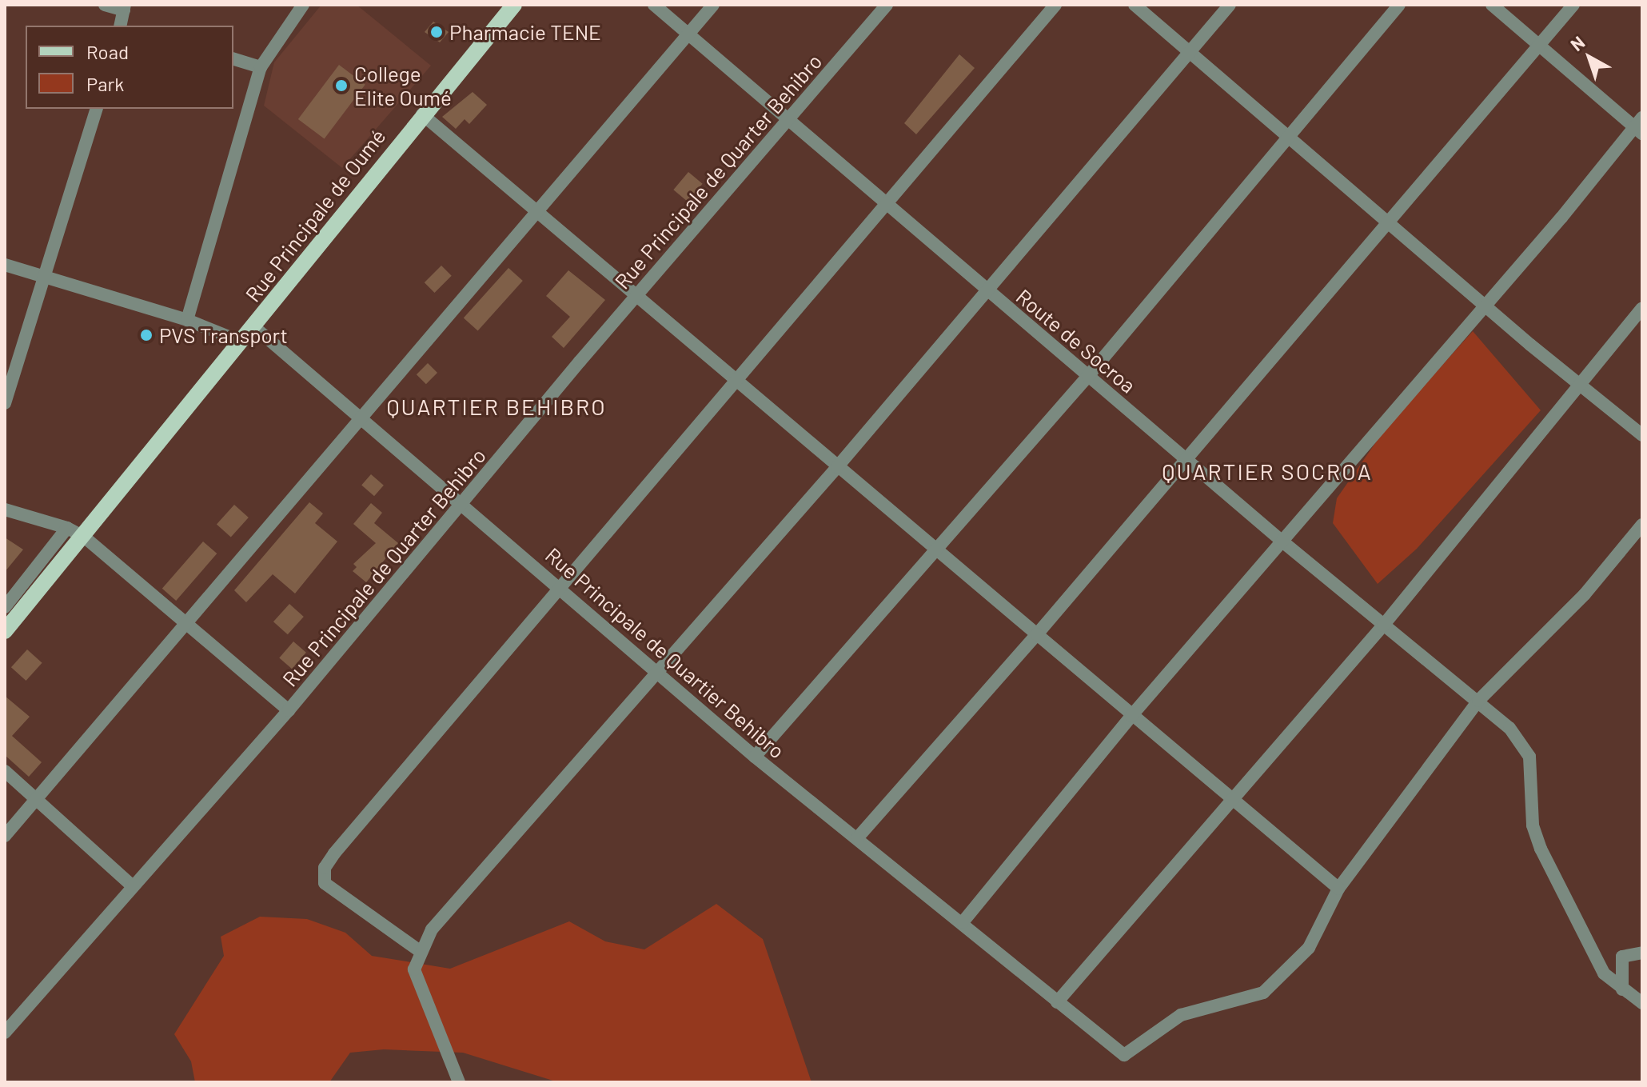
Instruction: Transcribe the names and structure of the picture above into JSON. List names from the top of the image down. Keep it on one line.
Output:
{"streets":{"main road":["Rue Principale de Oumé"],"street":["Rue Principale de Quarter Behibro","Route de Socroa","Rue Principale de Quartier Behibro"]},"crossings":[["Rue Principale de Quarter Behibro","Route de Socroa"],["Rue Principale de Quarter Behibro","Rue Principale de Quartier Behibro"],["Rue Principale de Oumé","Rue Principale de Quartier Behibro"]],"districts":["QUARTIER BEHIBRO","QUARTIER SOCROA"],"places":["Pharmacie TENE","College Elite Oumé","PVS Transport"],"legend":["Road","Park"],"north":"top left"}
